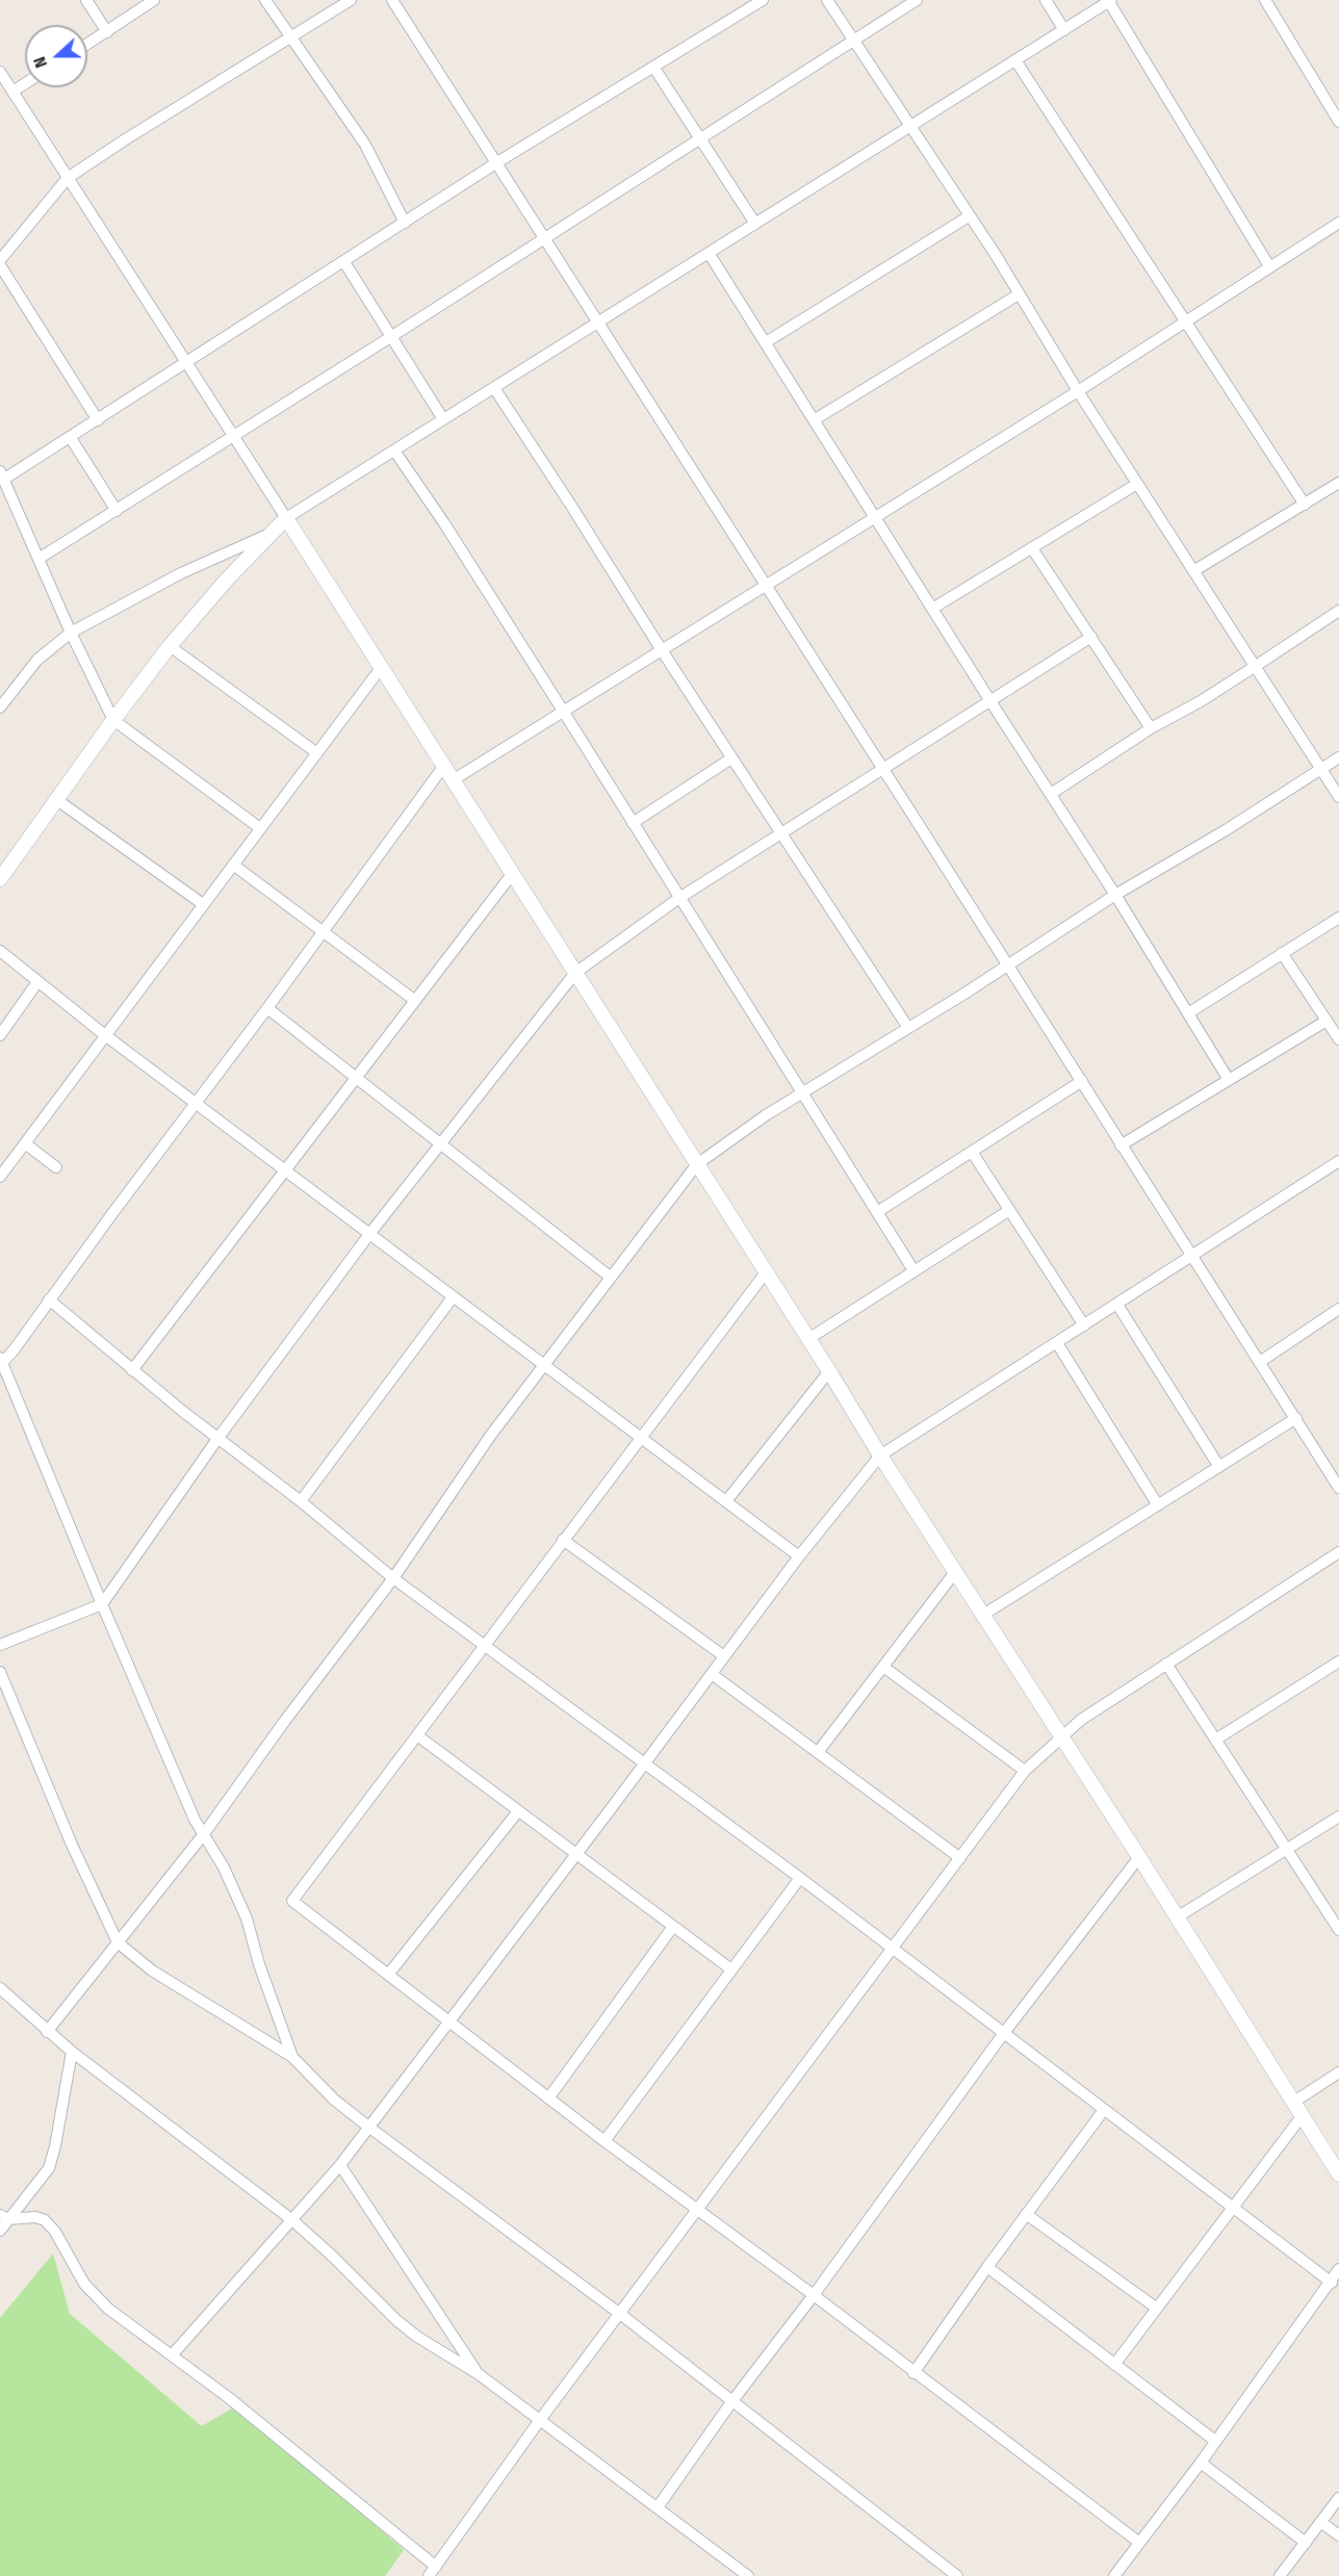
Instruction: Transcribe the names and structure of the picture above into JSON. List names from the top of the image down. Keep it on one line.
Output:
{"north":"left"}
